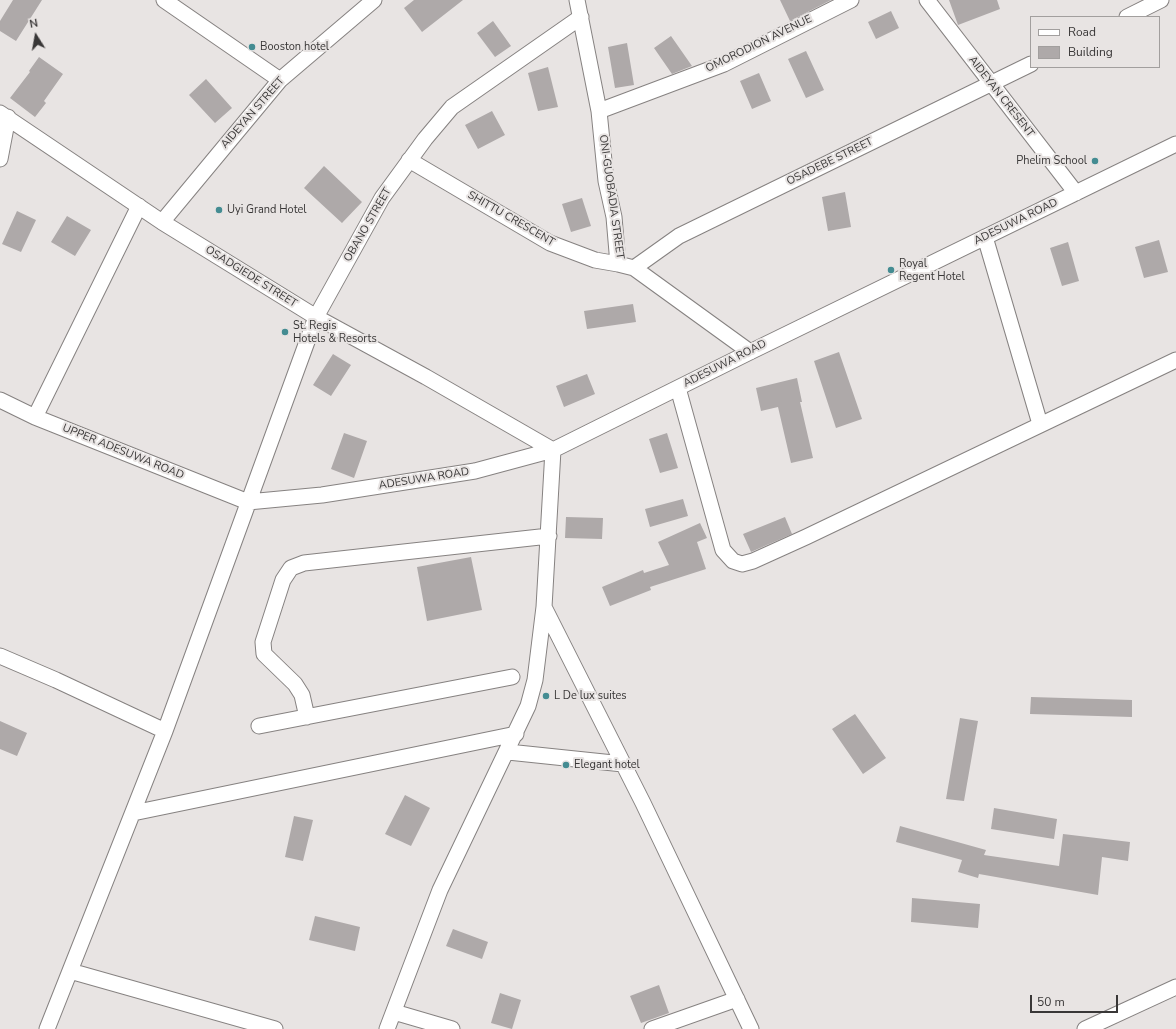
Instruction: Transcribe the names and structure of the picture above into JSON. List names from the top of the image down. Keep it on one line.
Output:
{"streets":{"street":["OMORODION AVENUE","AIDEYAN CRESENT","AIDEYAN STREET","OSADEBE STREET","ONI-GUOBADIA STREET","SHITTU CRESCENT","ADESUWA ROAD","OBANO STREET","OSADGIEDE STREET","UPPER ADESUWA ROAD"]},"crossings":[["OMORODION AVENUE","ONI-GUOBADIA STREET"],["AIDEYAN CRESENT","OSADEBE STREET"],["AIDEYAN CRESENT","ADESUWA ROAD"],["AIDEYAN STREET","OSADGIEDE STREET"],["OSADEBE STREET","ONI-GUOBADIA STREET"],["ONI-GUOBADIA STREET","SHITTU CRESCENT"],["ONI-GUOBADIA STREET","ADESUWA ROAD"],["ONI-GUOBADIA STREET","OBANO STREET"],["SHITTU CRESCENT","OBANO STREET"],["ADESUWA ROAD","OBANO STREET"],["ADESUWA ROAD","OSADGIEDE STREET"],["ADESUWA ROAD","UPPER ADESUWA ROAD"],["OBANO STREET","OSADGIEDE STREET"],["OBANO STREET","UPPER ADESUWA ROAD"]],"places":["Booston hotel","Phelim School","Uyi Grand Hotel","Royal Regent Hotel","St. Regis Hotels & Resorts","L De lux suites","Elegant hotel"],"legend":["Road","Building"],"scale_bar":"50 m","north":"top"}
